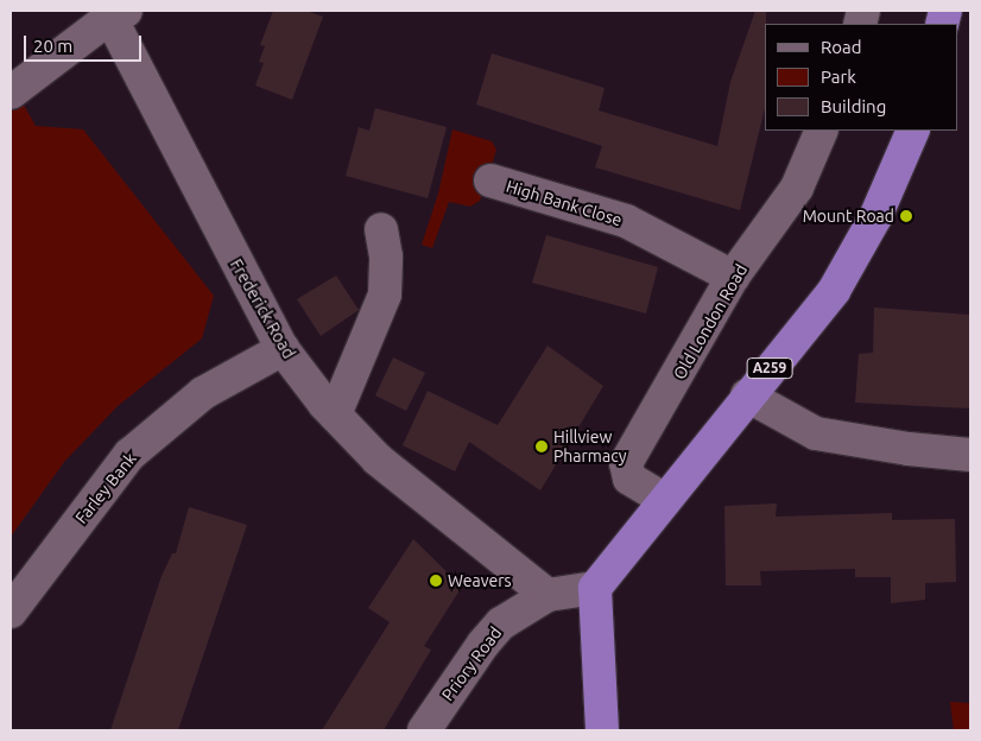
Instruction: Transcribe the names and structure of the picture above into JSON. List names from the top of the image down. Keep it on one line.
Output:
{"streets":{"highway":["A259"],"street":["High Bank Close","Frederick Road","Old London Road","Farley Bank","Priory Road"]},"crossings":[["High Bank Close","Old London Road"],["Frederick Road","Farley Bank"],["Frederick Road","Priory Road"],["Old London Road","A259"],["A259","Priory Road"]],"places":["Mount Road","Hillview Pharmacy","Weavers"],"legend":["Road","Park","Building"],"scale_bar":"20 m"}
